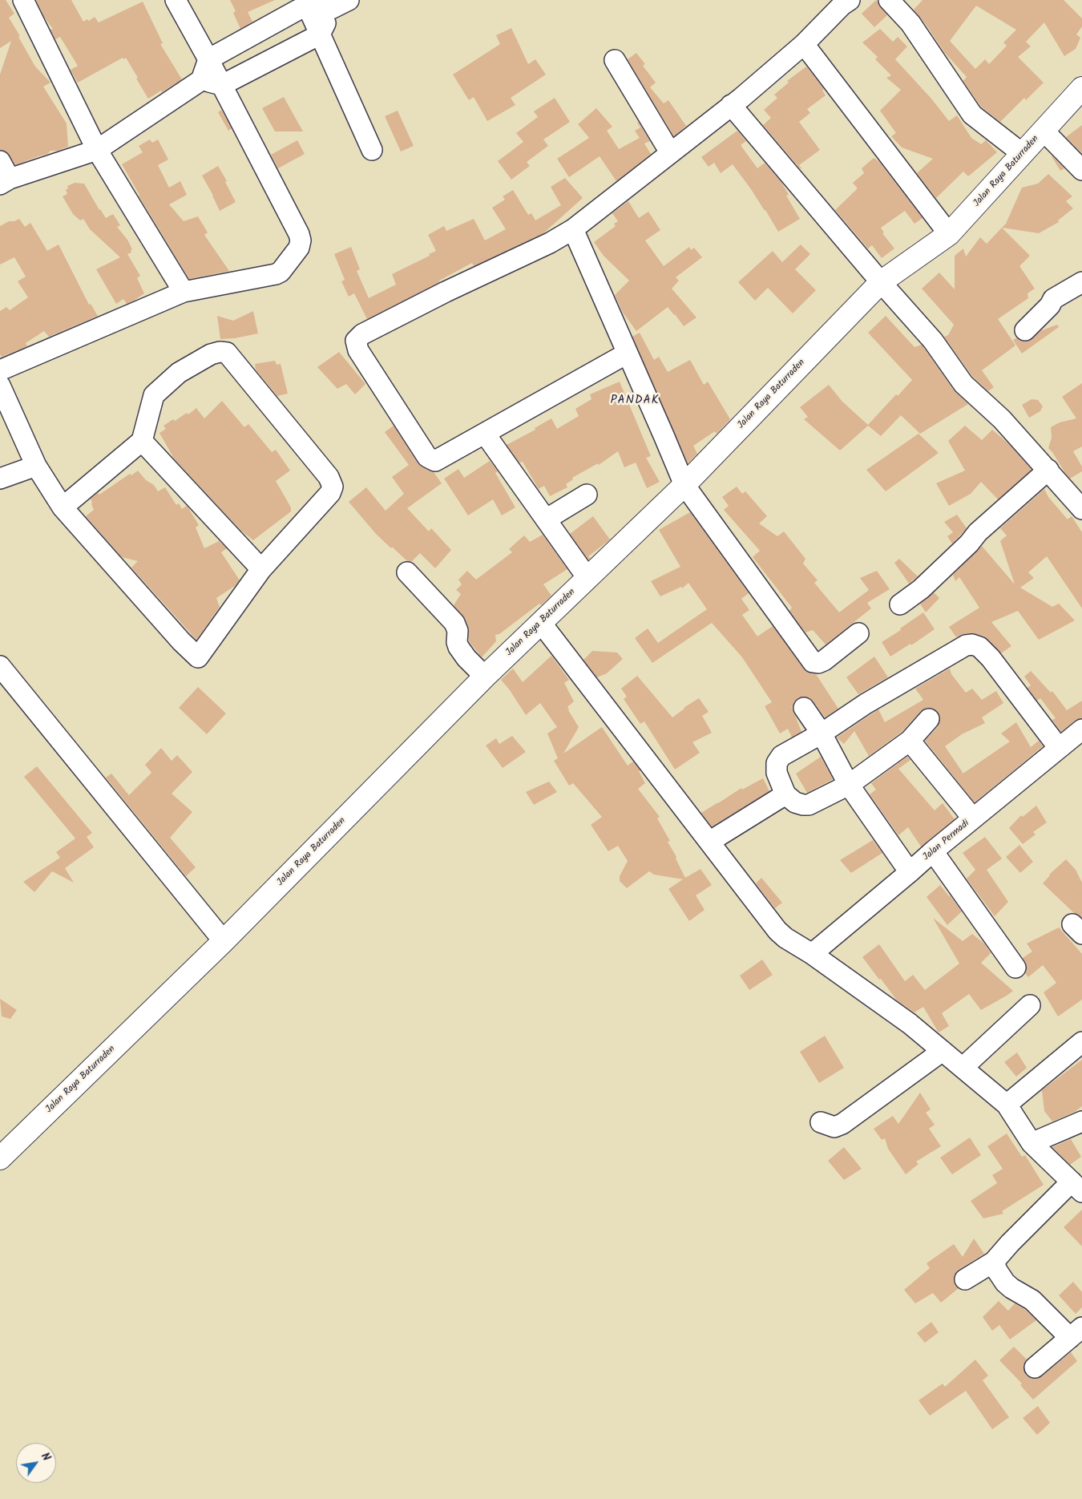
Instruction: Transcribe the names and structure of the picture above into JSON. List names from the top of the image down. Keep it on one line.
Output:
{"streets":{"main road":["Jalan Raya Baturraden"],"street":["Jalan Permadi"]},"districts":["PANDAK"],"north":"top right"}
